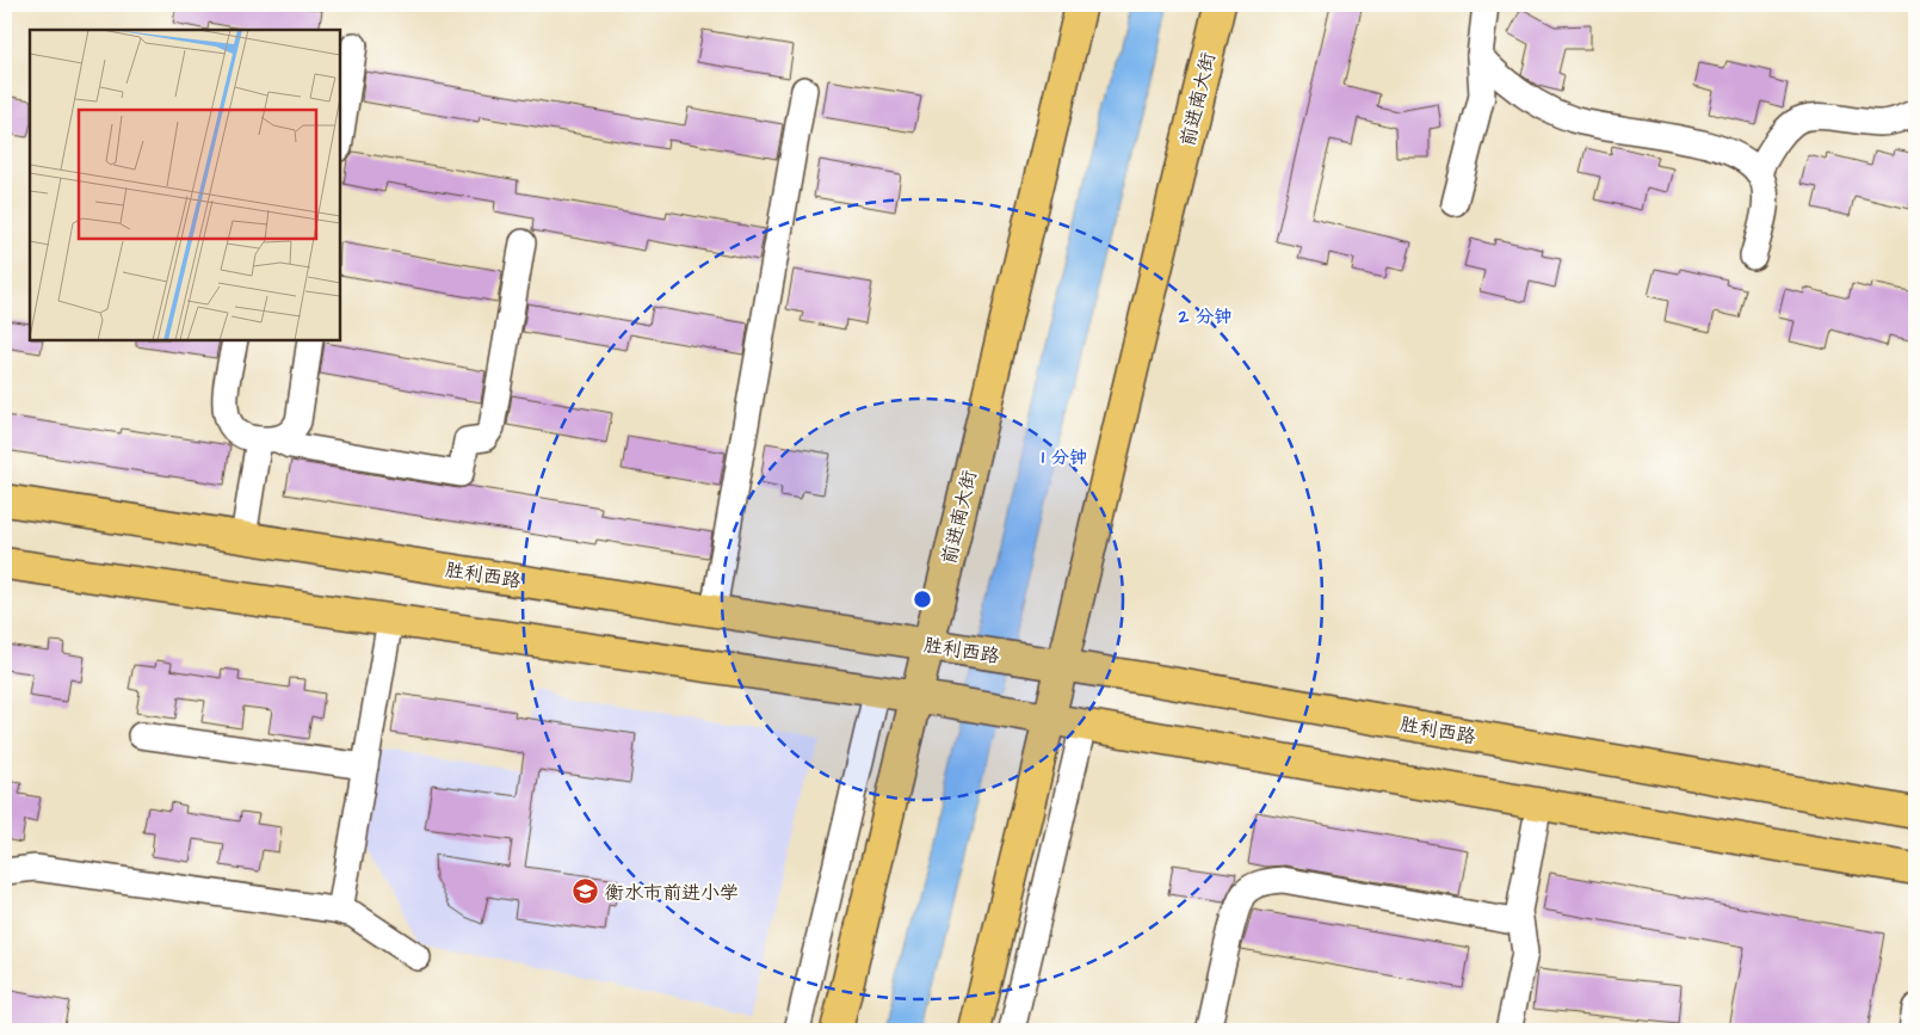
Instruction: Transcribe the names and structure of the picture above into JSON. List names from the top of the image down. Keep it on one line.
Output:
{"streets":{"main road":["前进南大街","胜利西路"]},"crossings":[["前进南大街","胜利西路"]],"places":{"school or university":["衡水市前进小学"]},"rings":["2 分钟","1 分钟"]}
